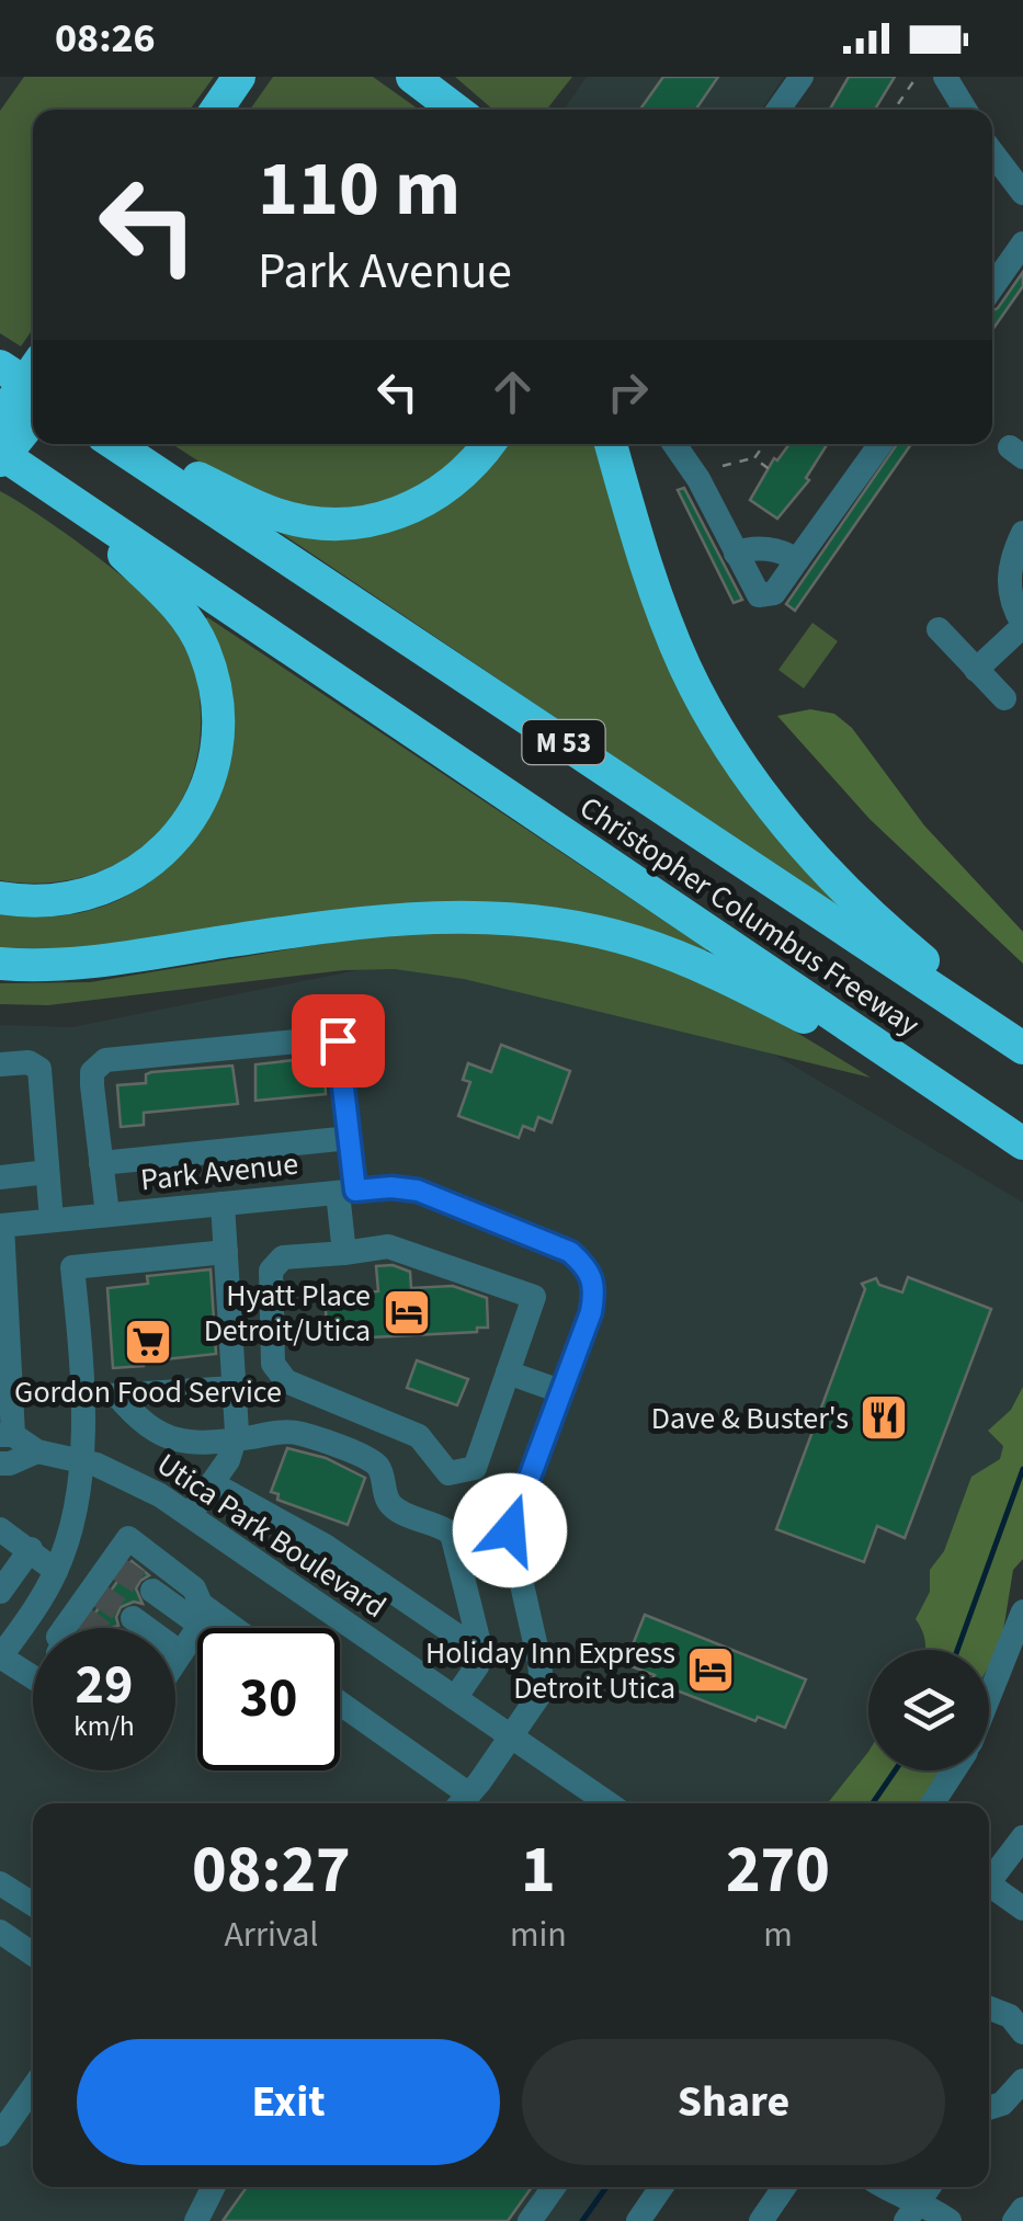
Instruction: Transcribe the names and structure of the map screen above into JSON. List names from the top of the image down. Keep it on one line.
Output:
{"streets":{"highway":["M 53","Christopher Columbus Freeway"],"street":["Park Avenue","Utica Park Boulevard"]},"crossings":[["Park Avenue","Utica Park Boulevard"]],"places":{"hotel":["Hyatt Place Detroit/Utica","Holiday Inn Express Detroit Utica"],"supermarket":["Gordon Food Service"],"restaurant":["Dave & Buster's"]},"page":{"status":"08:26","turn":["110 m","Park Avenue"],"speed":"29 km/h","limit":"30","eta":["08:27","Arrival","1","min","270","m"],"buttons":["Exit","Share"]}}
